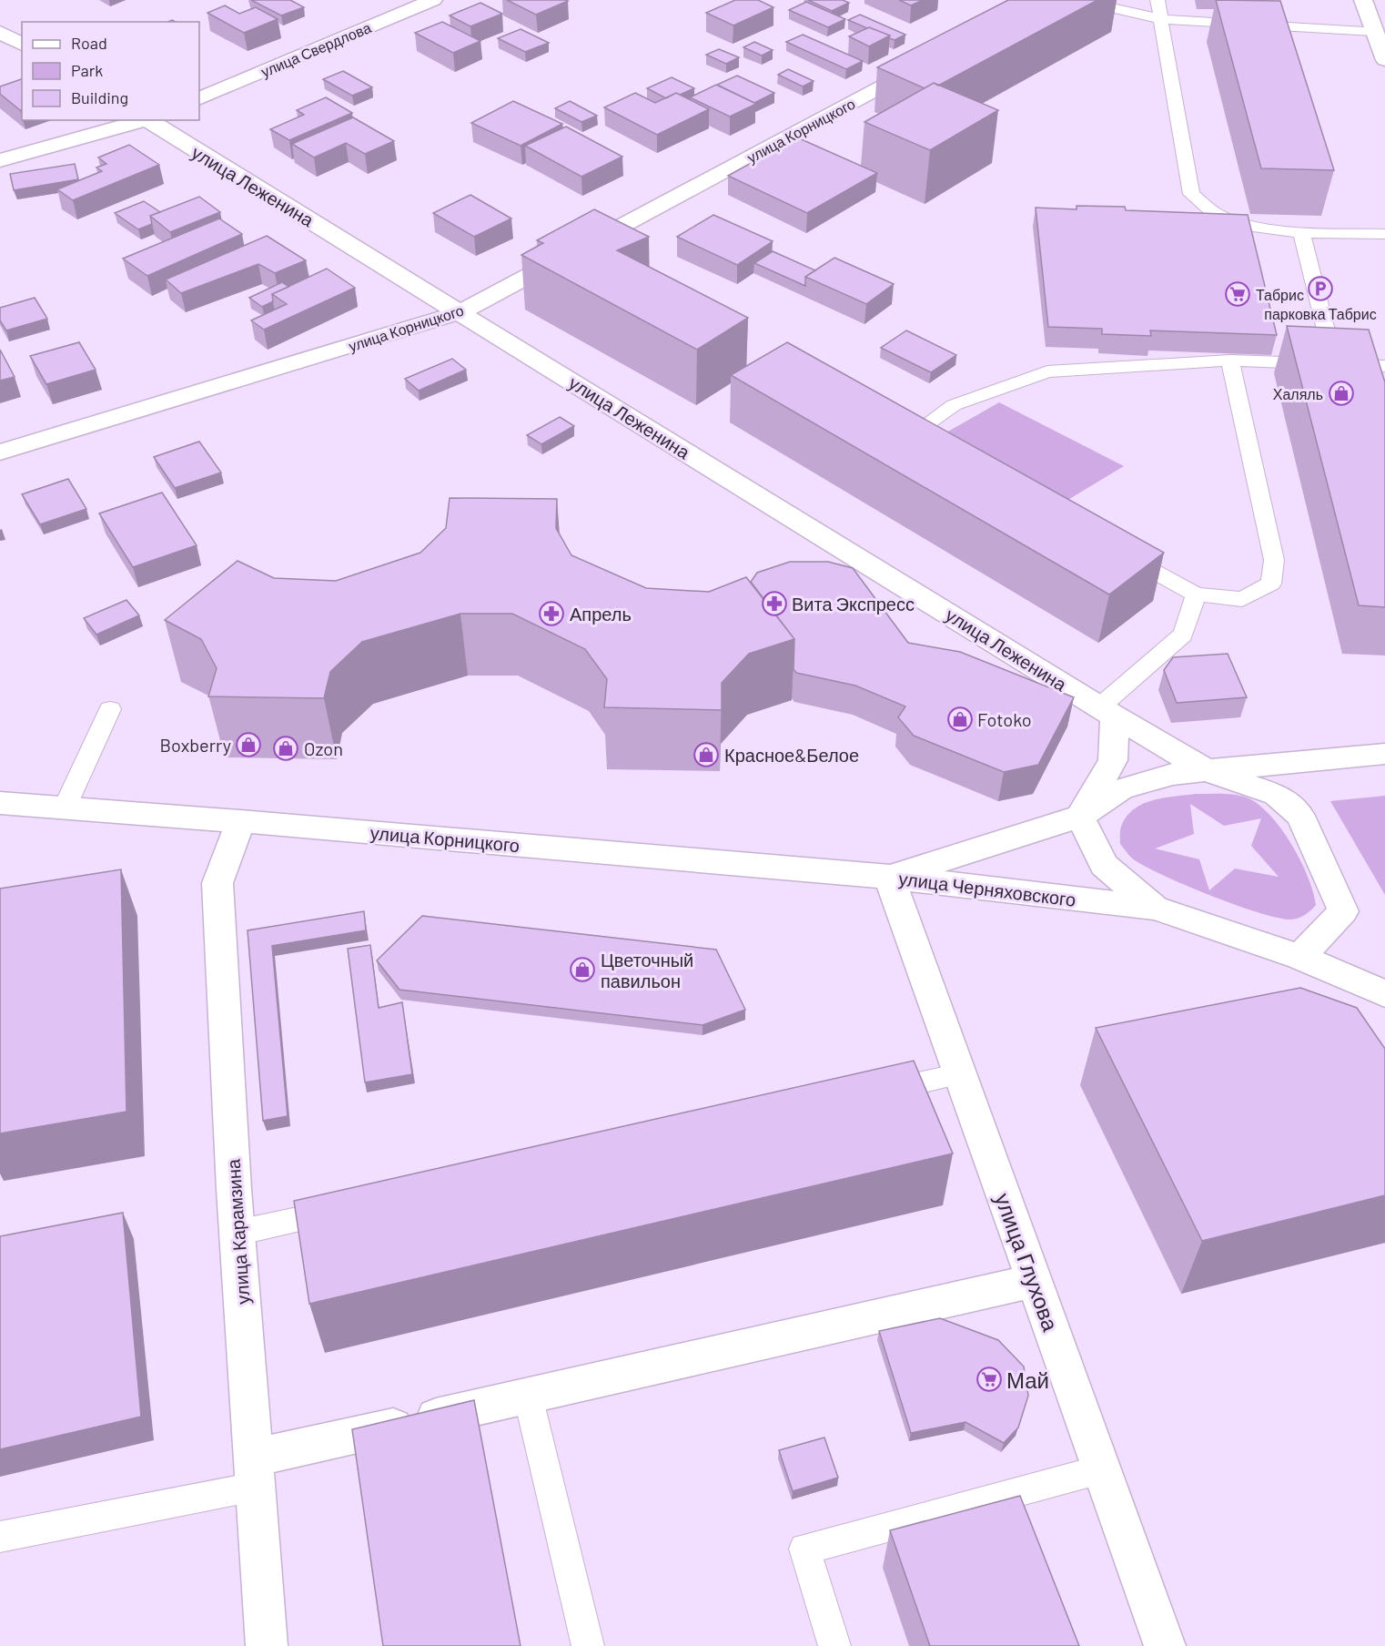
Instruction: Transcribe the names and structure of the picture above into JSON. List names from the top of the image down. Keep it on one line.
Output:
{"streets":{"street":["улица Свердлова","улица Корницкого","улица Леженина","улица Черняховского","улица Карамзина","улица Глухова"]},"crossings":[["улица Корницкого","улица Леженина"],["улица Корницкого","улица Черняховского"],["улица Корницкого","улица Карамзина"],["улица Корницкого","улица Глухова"],["улица Леженина","улица Черняховского"],["улица Черняховского","улица Глухова"]],"places":{"parking":["парковка Табрис"],"supermarket":["Табрис","Май"],"shop":["Халяль","Fotoko","Boxberry","Ozon","Красное&Белое","Цветочный павильон"],"pharmacy":["Вита Экспресс","Апрель"]},"legend":["Road","Park","Building"]}
